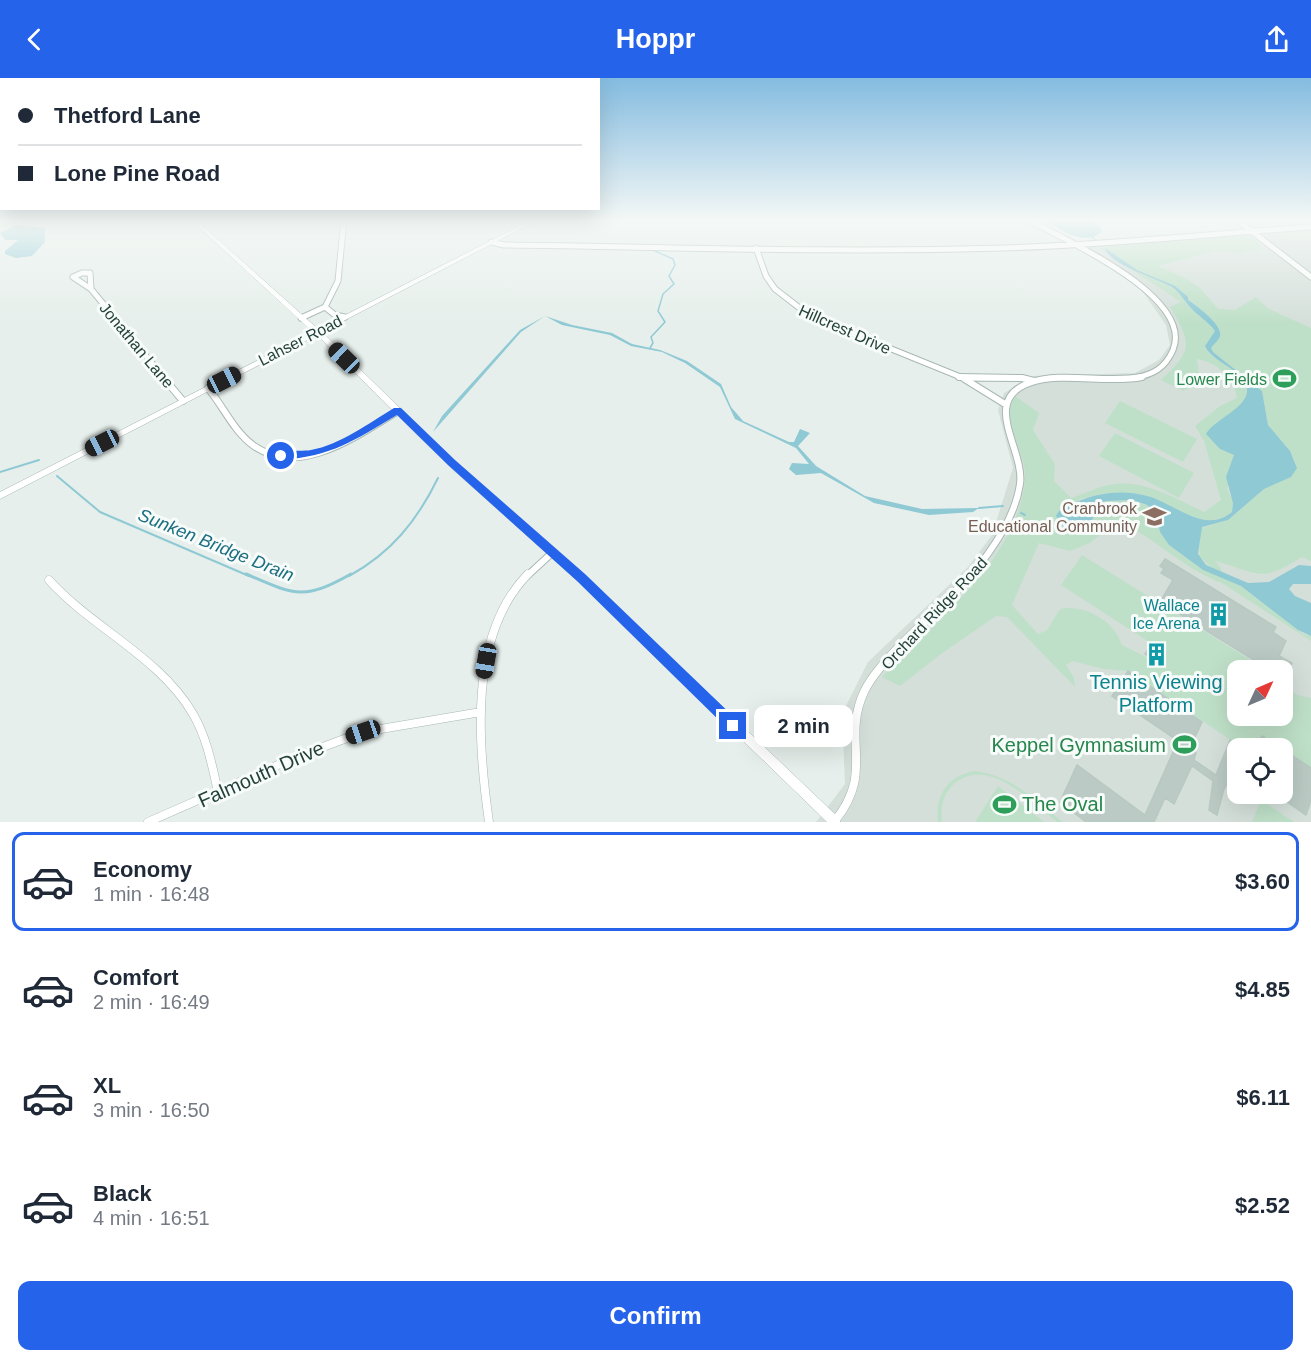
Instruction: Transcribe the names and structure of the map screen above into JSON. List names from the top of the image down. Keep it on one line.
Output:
{"streets":{"street":["Hillcrest Drive","Lahser Road","Jonathan Lane","Orchard Ridge Road","Falmouth Drive"]},"crossings":[["Hillcrest Drive","Orchard Ridge Road"],["Lahser Road","Jonathan Lane"]],"water":["Sunken Bridge Drain"],"places":{"sports":["Lower Fields","Keppel Gymnasium","The Oval"],"school or university":["Cranbrook Educational Community"],"building":["Wallace Ice Arena","Tennis Viewing Platform"]},"north":"top right","page":{"header":"Hoppr","banner":["Thetford Lane","Lone Pine Road"],"bubble":"2 min","list":[{"name":"Economy","note":"1 min · 16:48","value":"$3.60"},{"name":"Comfort","note":"2 min · 16:49","value":"$4.85"},{"name":"XL","note":"3 min · 16:50","value":"$6.11"},{"name":"Black","note":"4 min · 16:51","value":"$2.52"}],"buttons":"Confirm"}}
